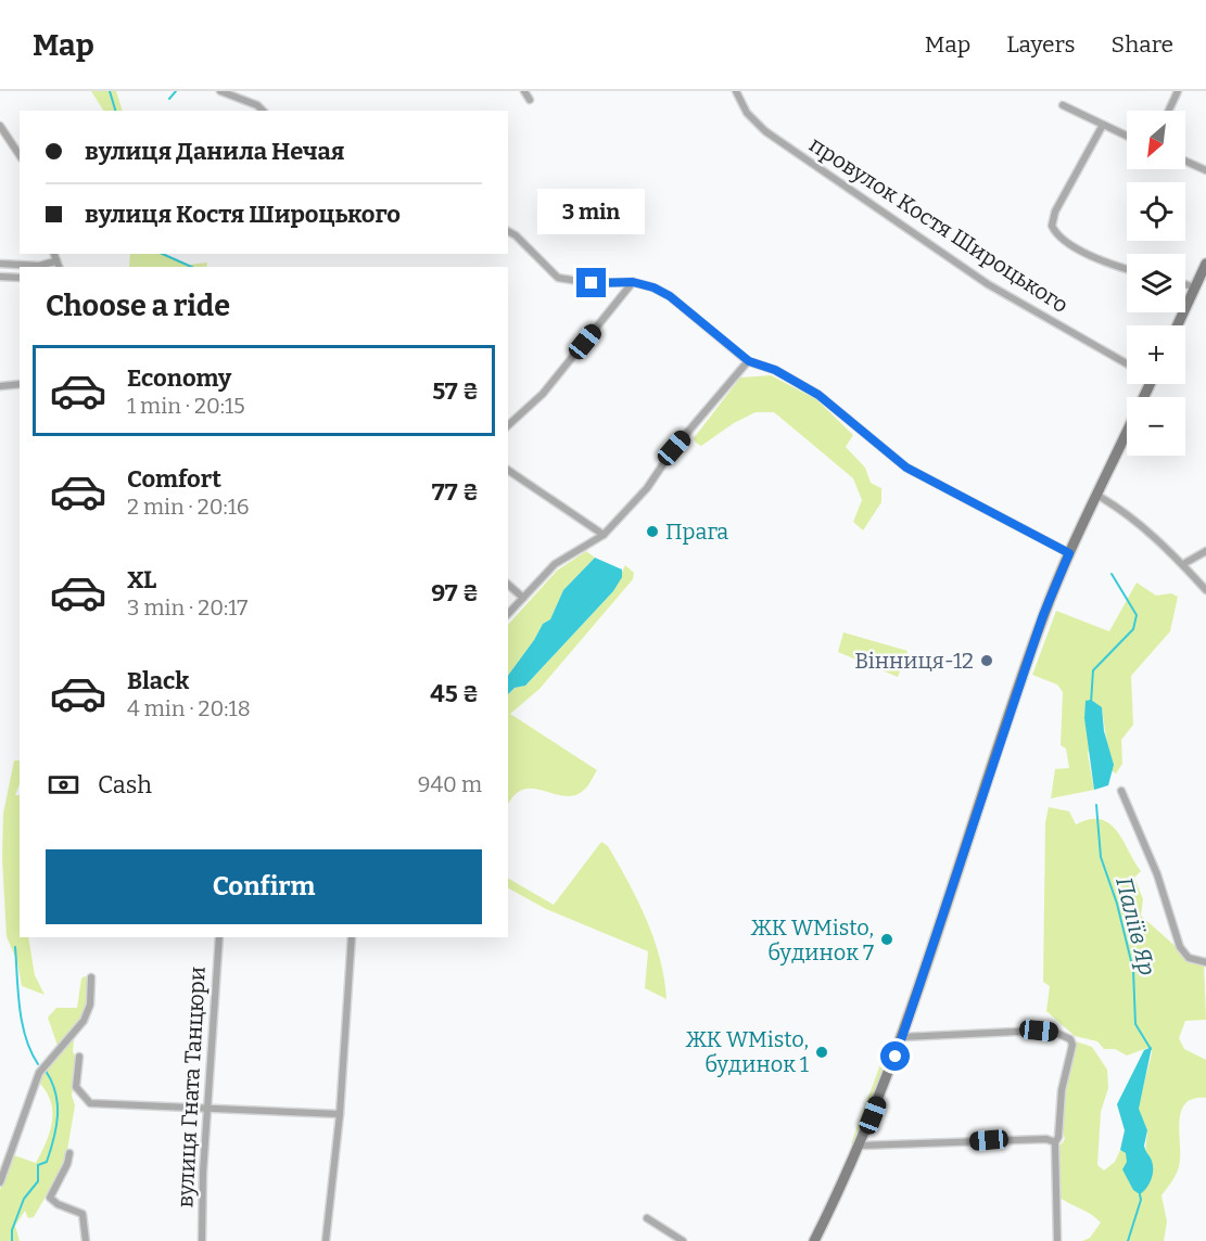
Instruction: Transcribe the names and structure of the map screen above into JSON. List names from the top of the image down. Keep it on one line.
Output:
{"streets":{"street":["провулок Костя Широцького","вулиця Гната Танцюри"]},"water":["Паліїв Яр"],"places":["Прага","Вінниця-12","ЖК WMisto, будинок 7","ЖК WMisto, будинок 1"],"north":"bottom left","page":{"header":"Map","nav":["Map","Layers","Share"],"map_buttons":["+","−"],"banner":["вулиця Данила Нечая","вулиця Костя Широцького"],"bubble":"3 min","heading":"Choose a ride","list":[{"name":"Economy","note":"1 min · 20:15","value":"57 ₴"},{"name":"Comfort","note":"2 min · 20:16","value":"77 ₴"},{"name":"XL","note":"3 min · 20:17","value":"97 ₴"},{"name":"Black","note":"4 min · 20:18","value":"45 ₴"}],"pay":["Cash","940 m"],"buttons":"Confirm"}}
